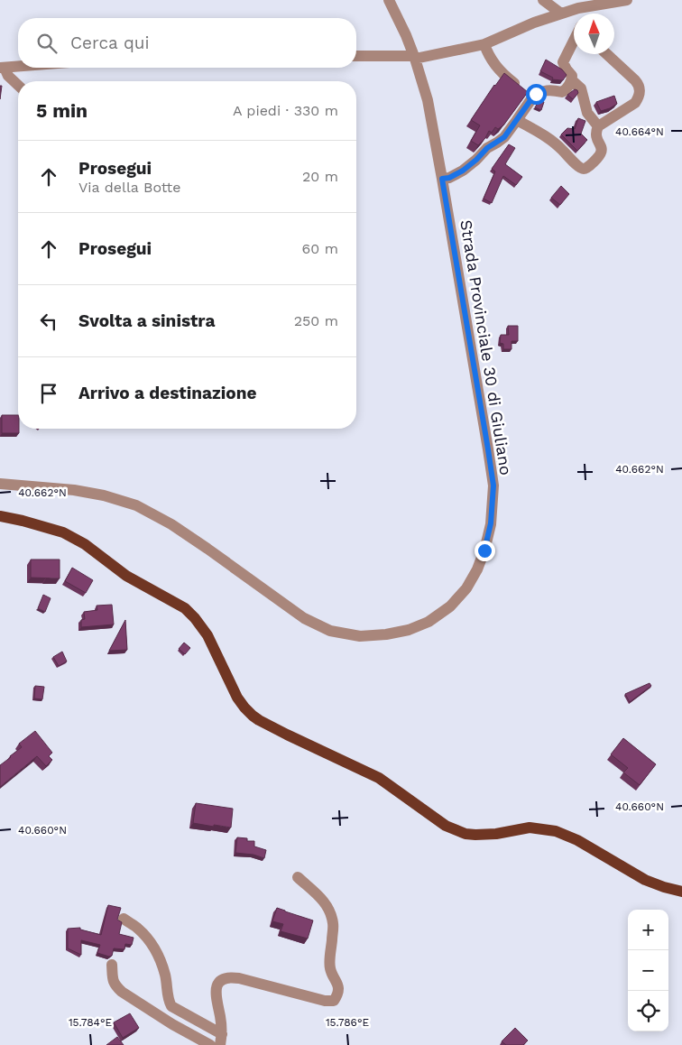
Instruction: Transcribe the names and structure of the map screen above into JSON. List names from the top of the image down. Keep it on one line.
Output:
{"streets":{"street":["Strada Provinciale 30 di Giuliano"]},"north":"top","page":{"search":"Cerca qui","heading":["5 min","A piedi · 330 m"],"list":[["Prosegui","Via della Botte","20 m"],["Prosegui","60 m"],["Svolta a sinistra","250 m"],"Arrivo a destinazione"],"map_buttons":["+","−"]},"coordinates":["40.664°N","40.662°N","40.660°N","15.784°E","15.786°E"]}
